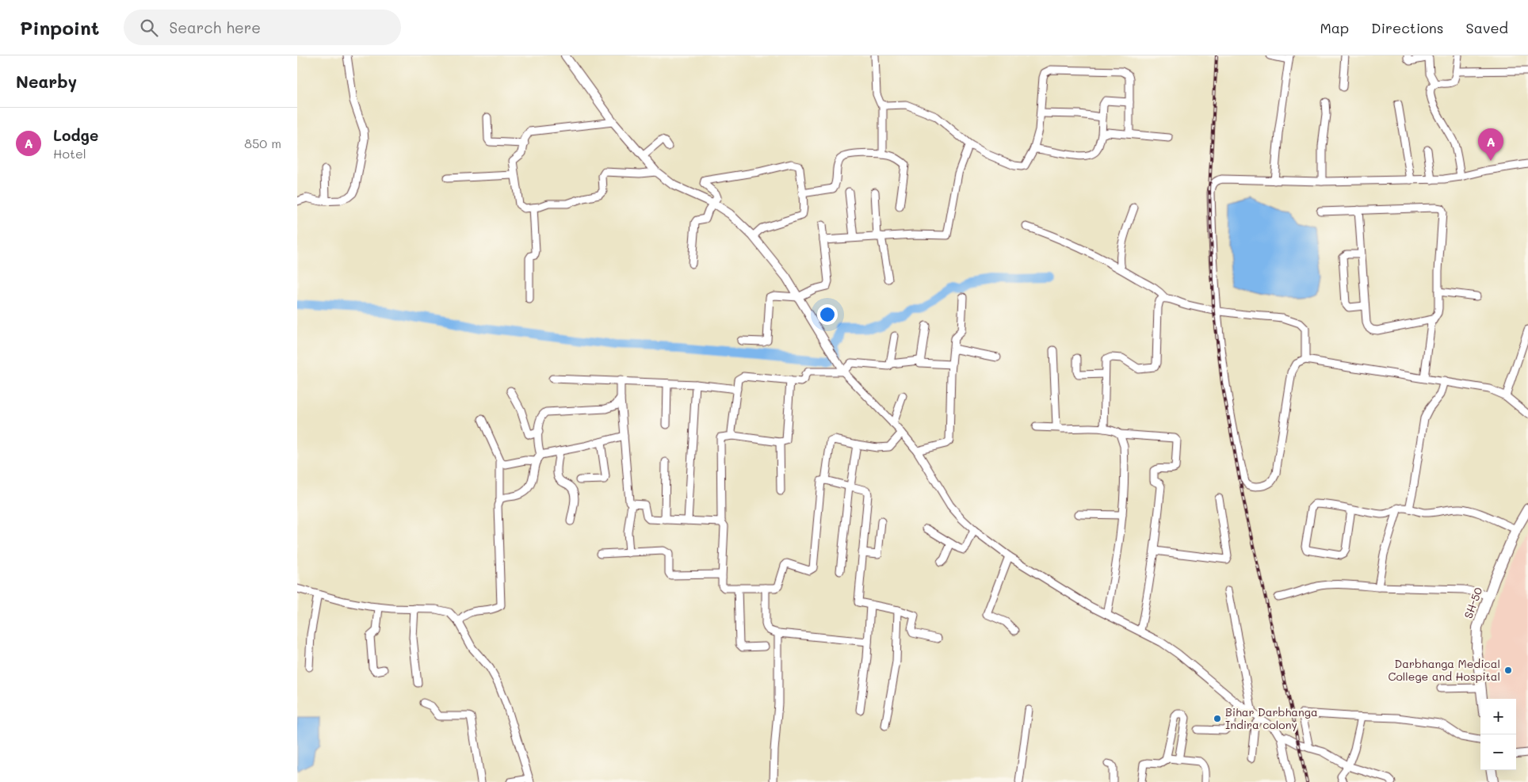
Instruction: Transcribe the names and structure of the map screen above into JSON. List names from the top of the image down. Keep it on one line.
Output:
{"streets":{"main road":["SH-50"]},"places":["Darbhanga Medical College and Hospital","Bihar Darbhanga Indira colony"],"page":{"header":"Pinpoint","search":"Search here","nav":["Map","Directions","Saved"],"heading":"Nearby","list":[{"mark":"A","name":"Lodge","note":"Hotel","value":"850 m"}],"pins":"A","map_buttons":["+","−"]}}
